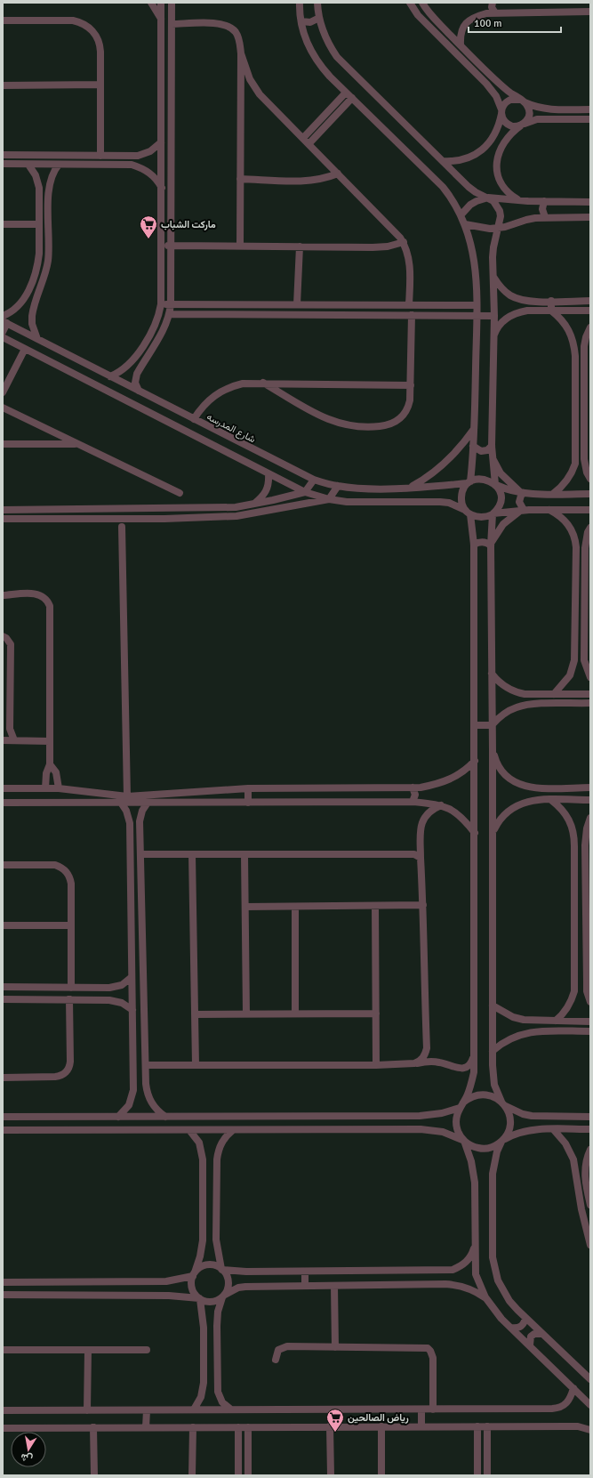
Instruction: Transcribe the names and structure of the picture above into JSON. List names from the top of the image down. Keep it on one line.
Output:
{"streets":{"street":["شارع المدرسه"]},"places":{"supermarket":["ماركت الشباب","رياض الصالحين"]},"scale_bar":"100 m","north":"bottom"}
